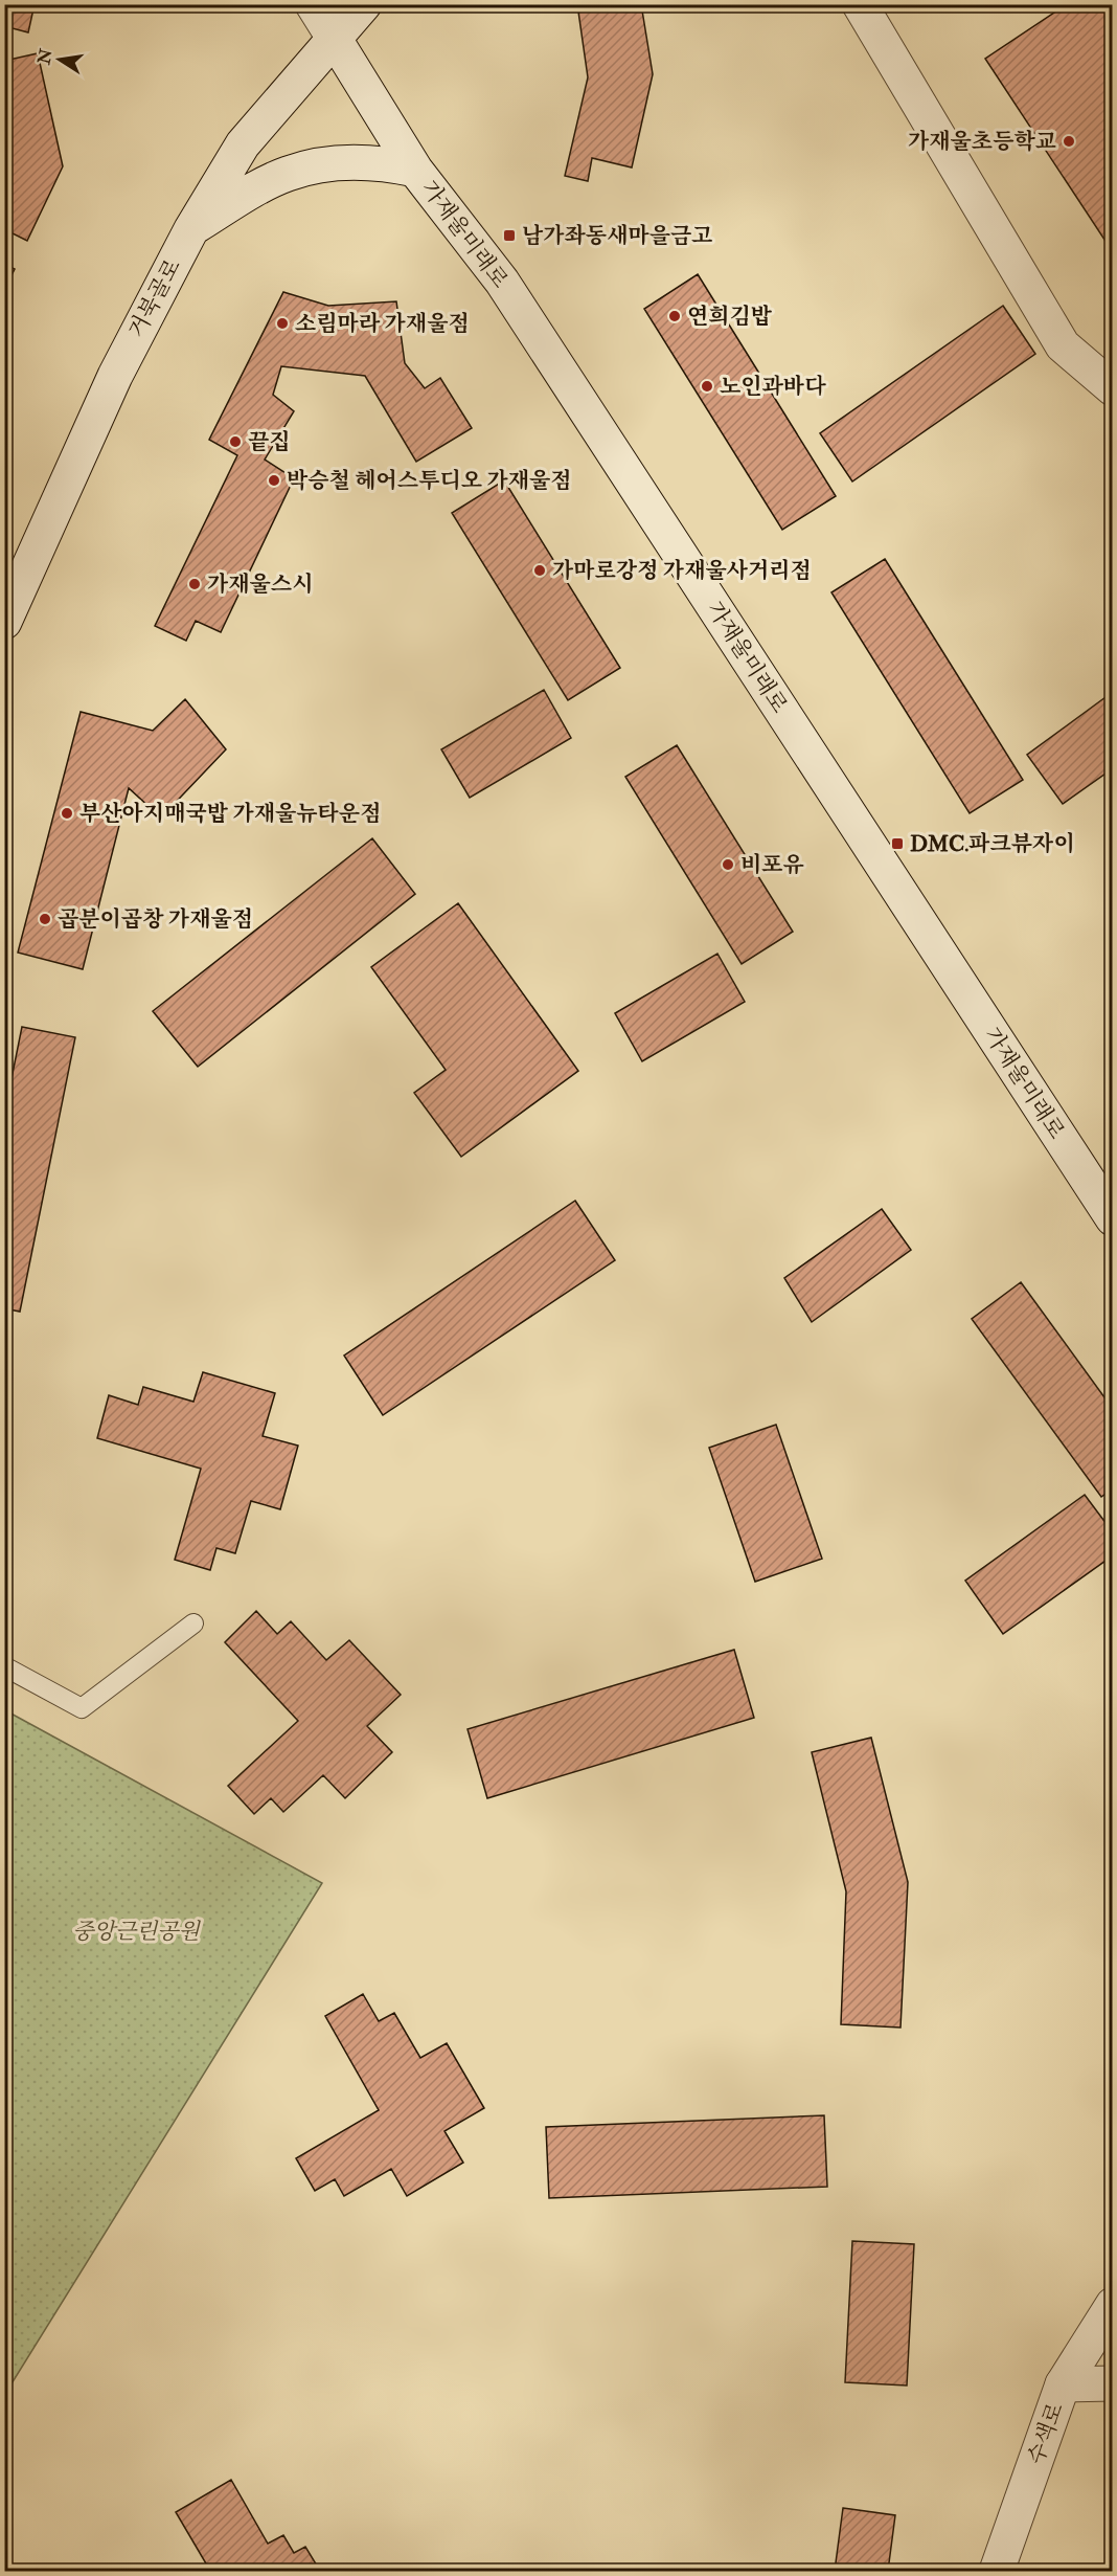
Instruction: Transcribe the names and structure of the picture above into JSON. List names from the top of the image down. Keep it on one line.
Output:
{"streets":{"main road":["가재울미래로","거북골로","수색로"]},"crossings":[["가재울미래로","거북골로"]],"parks":["중앙근린공원"],"places":{"other":["가재울초등학교","연희김밥","소림마라 가재울점","노인과바다","끝집","박승철 헤어스투디오 가재울점","가마로강정 가재울사거리점","가재울스시","부산아지매국밥 가재울뉴타운점","비포유","곱분이곱창 가재울점"],"transit":["남가좌동새마을금고","DMC.파크뷰자이"]},"north":"left"}
